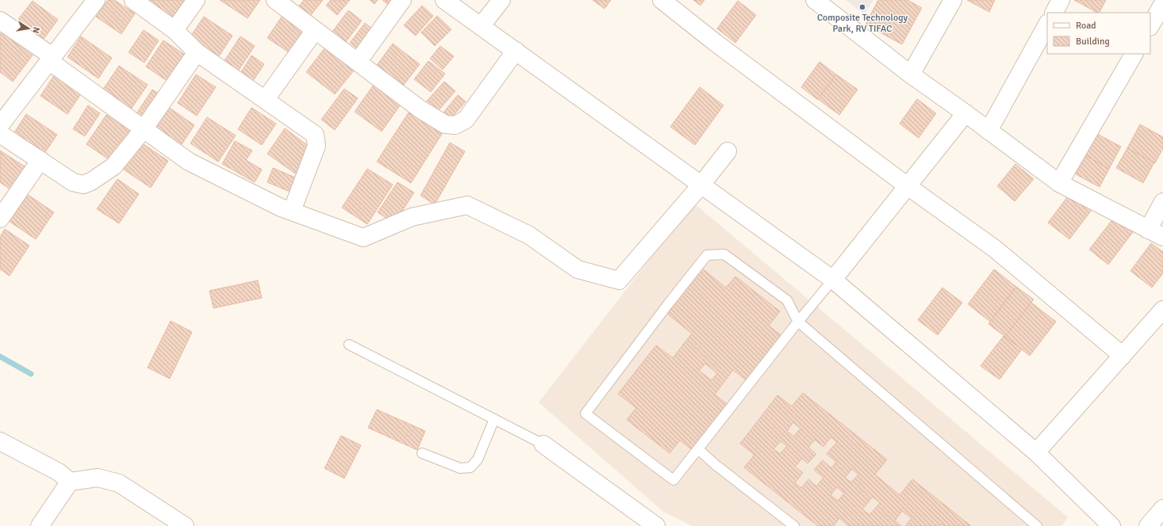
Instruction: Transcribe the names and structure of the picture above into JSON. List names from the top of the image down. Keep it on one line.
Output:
{"places":["Composite Technology Park, RV TIFAC"],"legend":["Road","Building"],"north":"right"}
